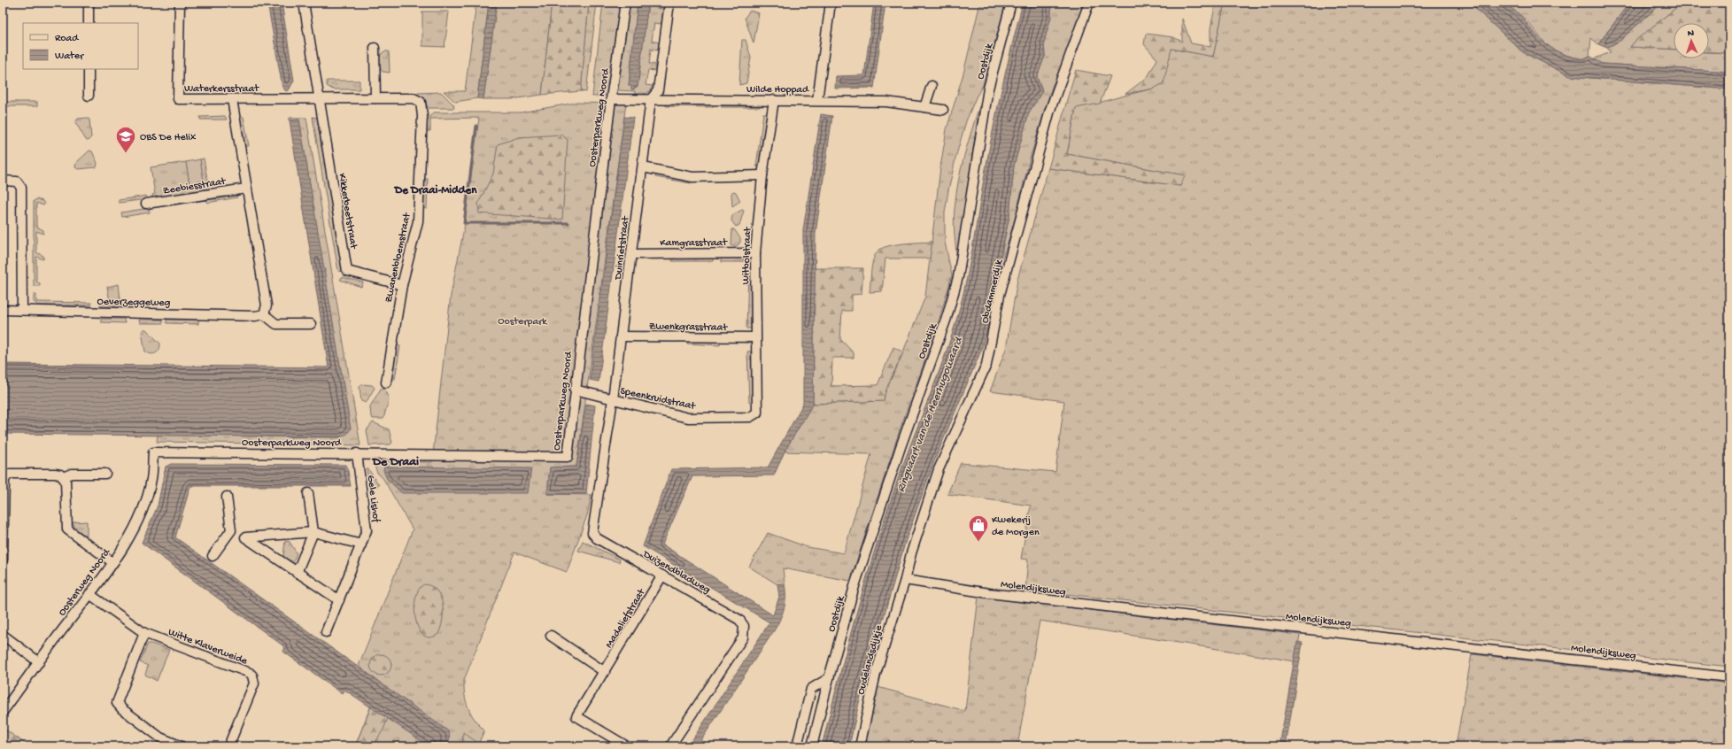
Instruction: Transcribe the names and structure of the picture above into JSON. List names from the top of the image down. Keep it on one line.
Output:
{"streets":{"street":["Oostdijk","Waterkersstraat","Wilde Hoppad","Oosterparkweg Noord","Zeebiesstraat","Kikkerbeetstraat","Kamgrasstraat","Duinrietstraat","Witbolstraat","Zwanenbloemstraat","Obdammerdijk","Oeverzeggeweg","Zwenkgrasstraat","Speenkruidstraat","Gele Lishof","Duizendbladweg","Oosterweg Noord","Molendijksweg","Madeliefstraat","Witte Klaverweide","Oudelandsdijkje"]},"crossings":[["Waterkersstraat","Kikkerbeetstraat"],["Waterkersstraat","Zwanenbloemstraat"],["Wilde Hoppad","Oosterparkweg Noord"],["Wilde Hoppad","Duinrietstraat"],["Wilde Hoppad","Witbolstraat"],["Oosterparkweg Noord","Speenkruidstraat"],["Oosterparkweg Noord","Gele Lishof"],["Oosterparkweg Noord","Oosterweg Noord"],["Kikkerbeetstraat","Zwanenbloemstraat"],["Kamgrasstraat","Duinrietstraat"],["Kamgrasstraat","Witbolstraat"],["Duinrietstraat","Zwenkgrasstraat"],["Duinrietstraat","Speenkruidstraat"],["Duinrietstraat","Duizendbladweg"],["Witbolstraat","Zwenkgrasstraat"],["Witbolstraat","Speenkruidstraat"],["Obdammerdijk","Molendijksweg"],["Obdammerdijk","Oudelandsdijkje"],["Speenkruidstraat","Duizendbladweg"],["Duizendbladweg","Madeliefstraat"],["Oosterweg Noord","Witte Klaverweide"],["Molendijksweg","Oudelandsdijkje"]],"districts":["De Draai-Midden","De Draai"],"water":["Ringvaart van de Heerhugowaard"],"parks":["Oosterpark"],"places":{"school or university":["OBS De Helix"],"shop":["Kwekerij de Morgen"]},"legend":["Road","Water"],"north":"top"}
